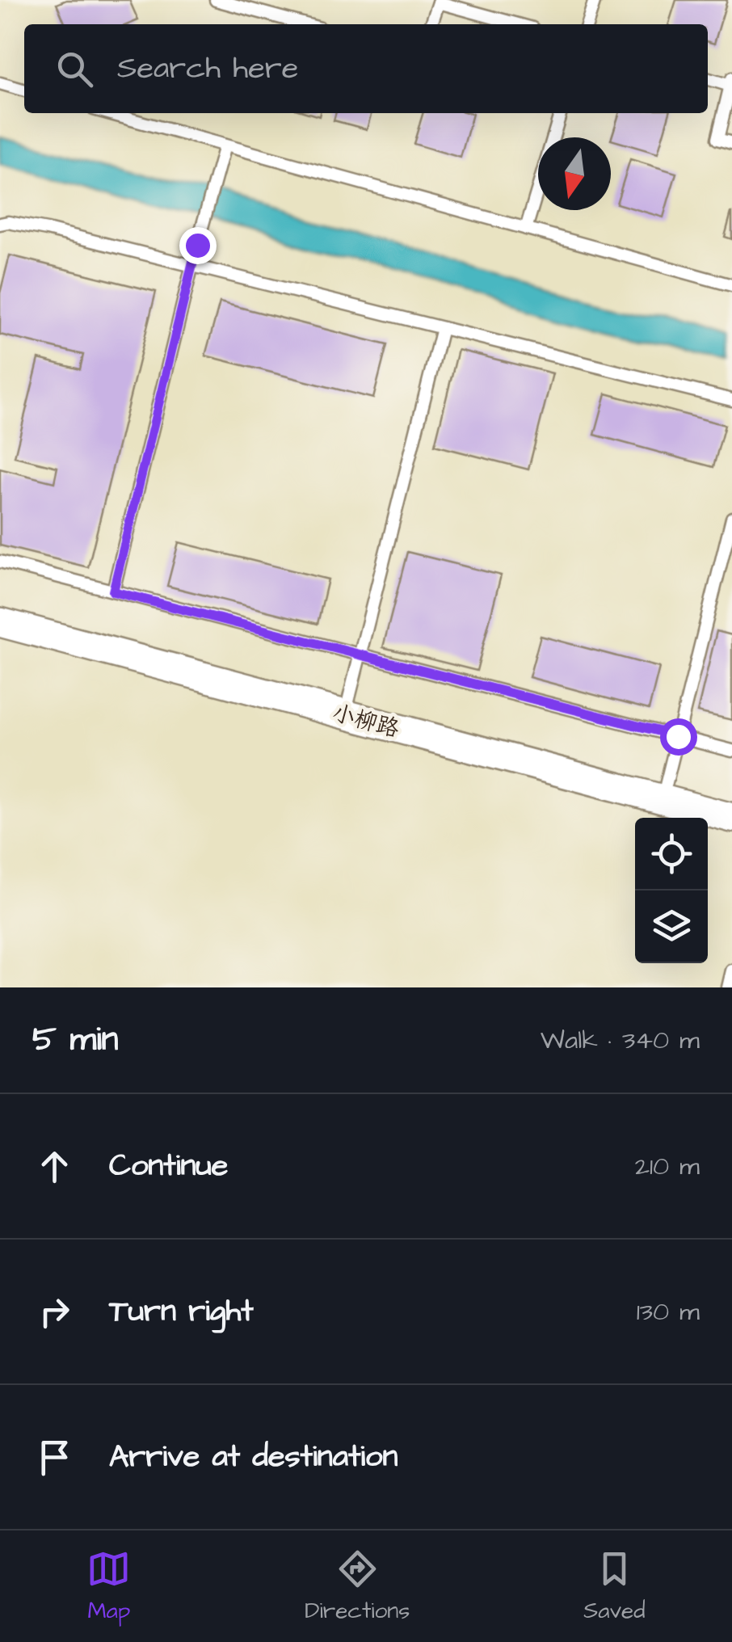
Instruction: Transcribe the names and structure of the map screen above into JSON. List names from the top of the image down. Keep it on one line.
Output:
{"streets":{"street":["小柳路"]},"north":"bottom","page":{"search":"Search here","heading":["5 min","Walk · 340 m"],"list":[["Continue","210 m"],["Turn right","130 m"],"Arrive at destination"],"nav":["Map","Directions","Saved"]}}
